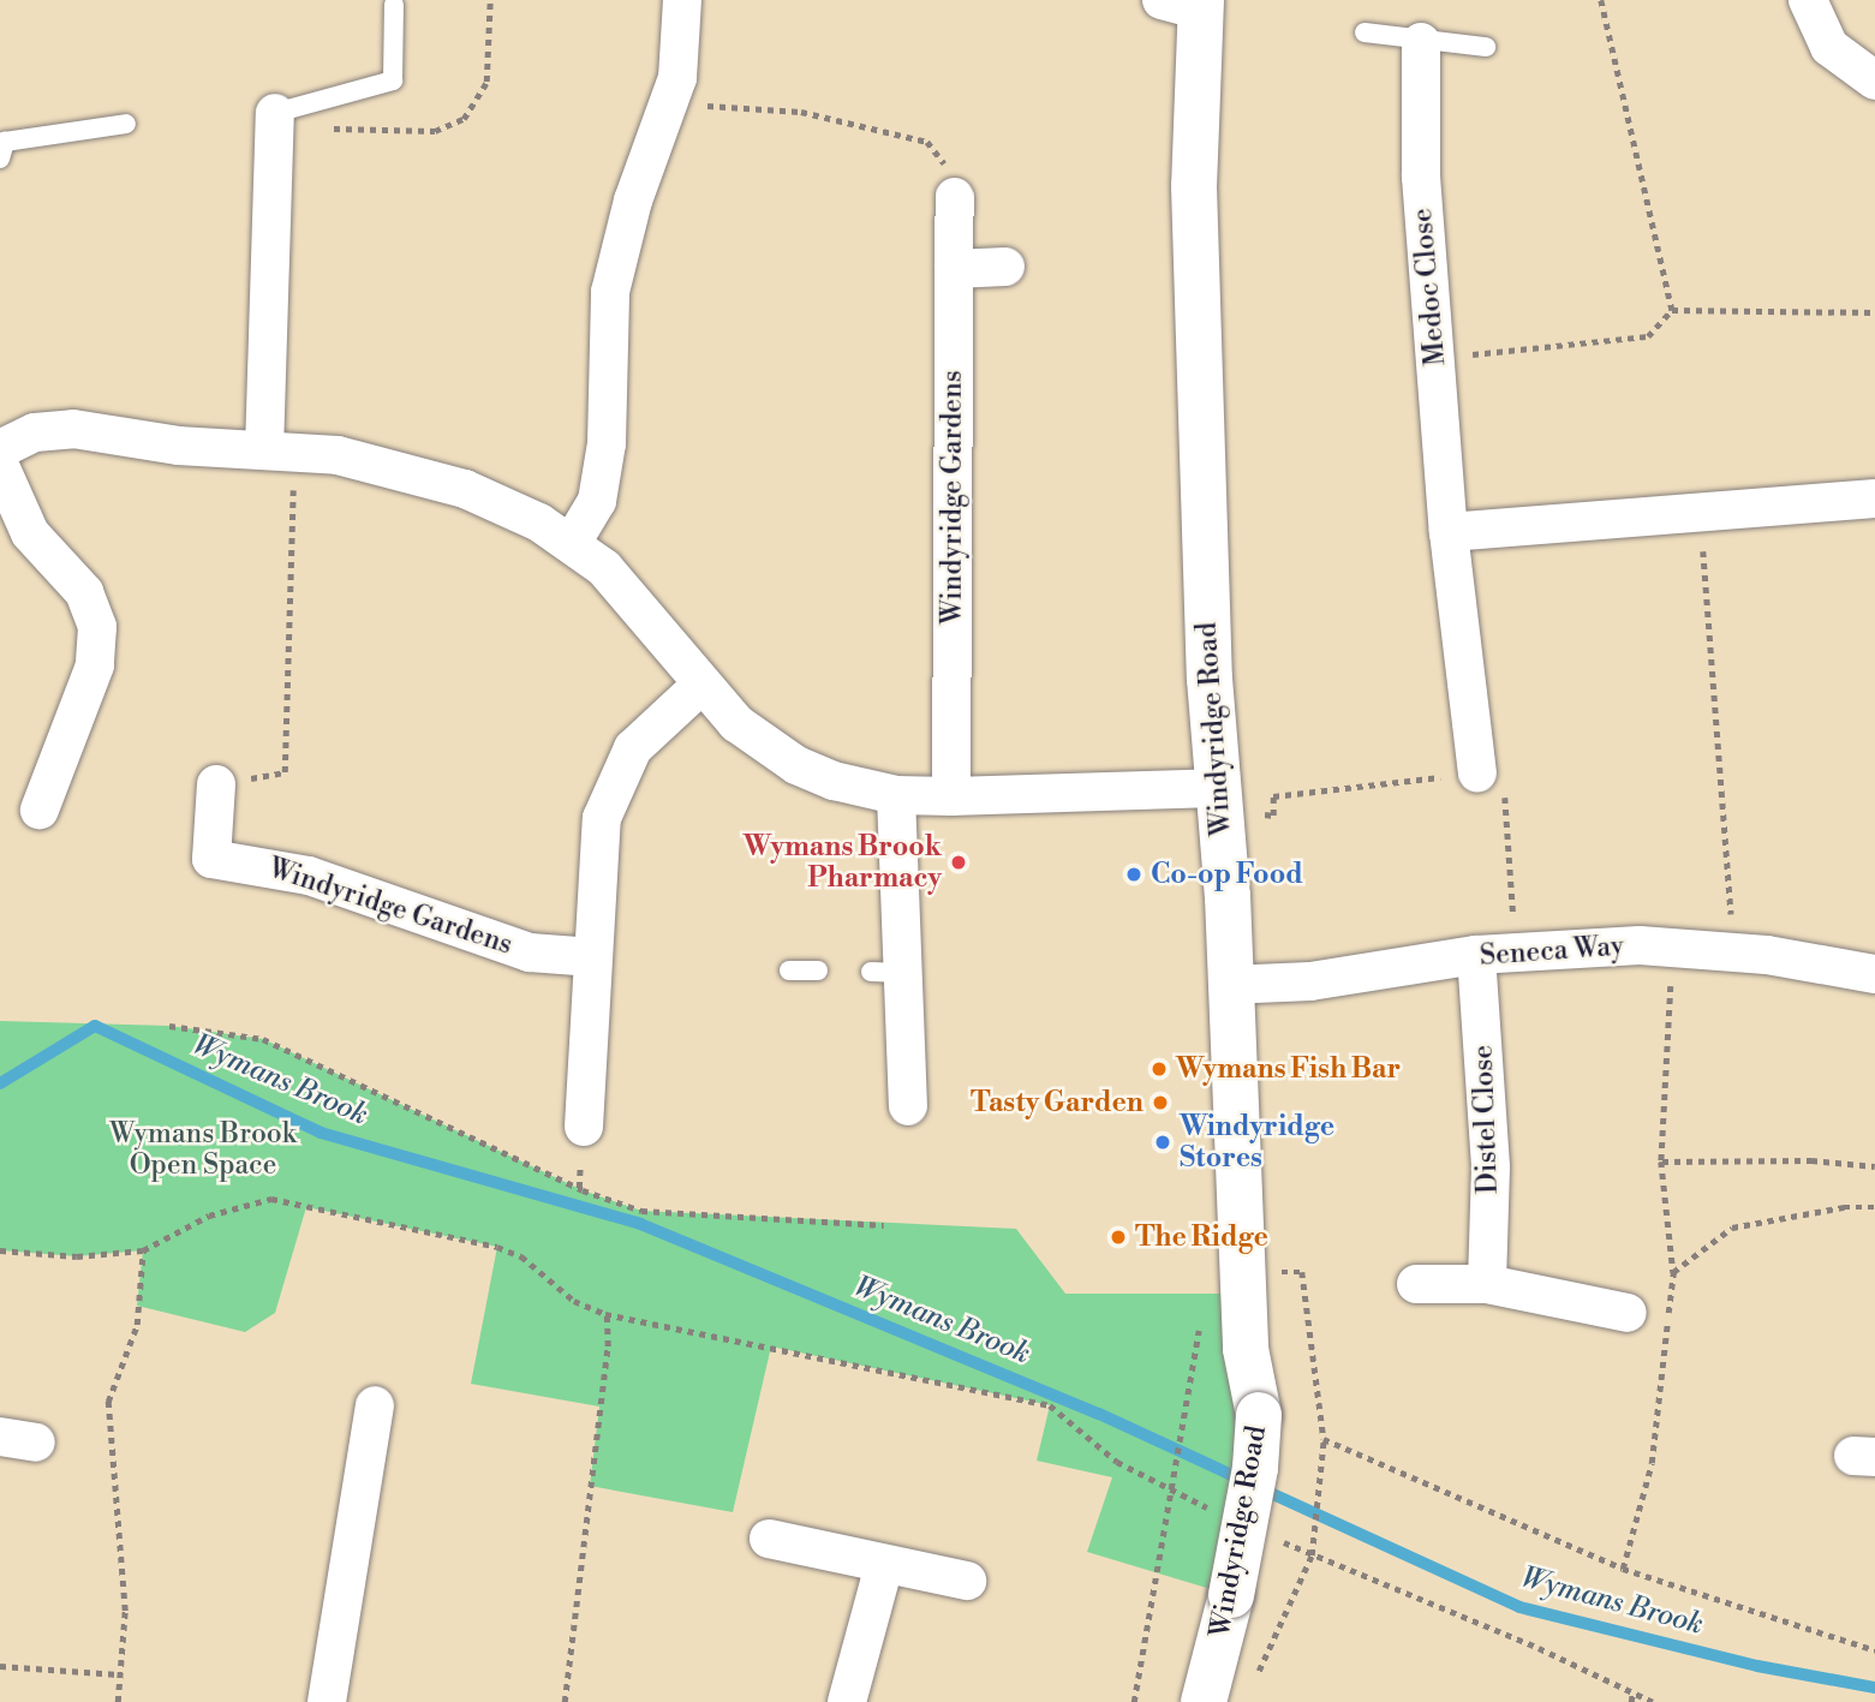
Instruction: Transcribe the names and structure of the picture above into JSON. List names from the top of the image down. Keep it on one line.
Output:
{"streets":{"street":["Medoc Close","Windyridge Gardens","Windyridge Road","Seneca Way","Distel Close"]},"crossings":[["Windyridge Road","Seneca Way"],["Seneca Way","Distel Close"]],"water":["Wymans Brook"],"parks":["Wymans Brook Open Space"],"places":["Wymans Brook Pharmacy","Co-op Food","Wymans Fish Bar","Tasty Garden","Windyridge Stores","The Ridge"]}
